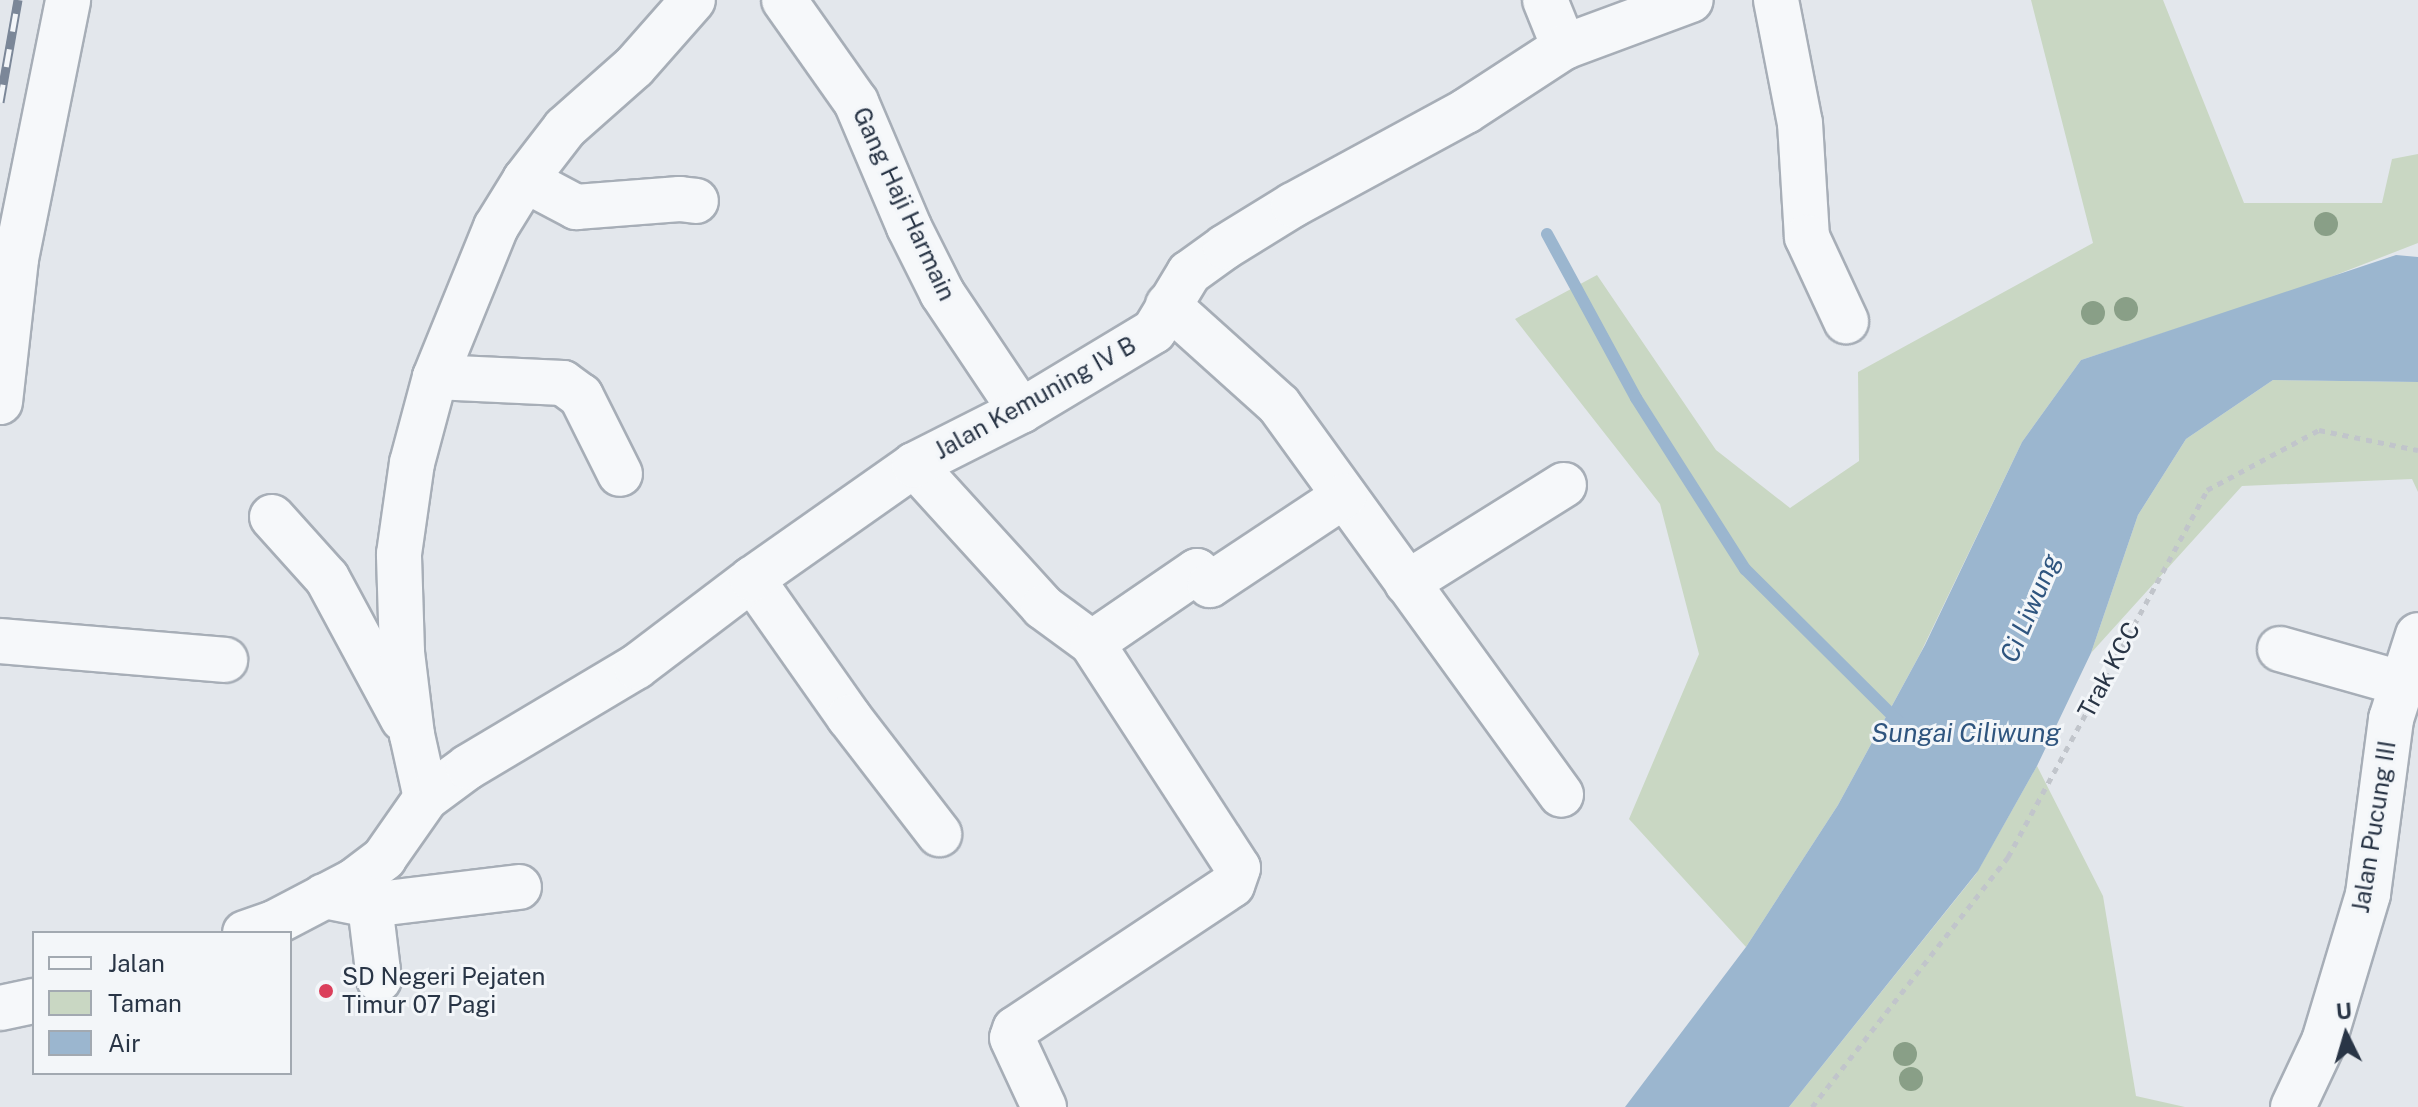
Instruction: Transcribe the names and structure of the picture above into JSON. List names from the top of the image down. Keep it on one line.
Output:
{"streets":{"street":["Gang Haji Harmain","Jalan Kemuning IV B","Jalan Pucung III"],"path":["Trak KCC"]},"crossings":[["Gang Haji Harmain","Jalan Kemuning IV B"]],"water":["Ci Liwung","Sungai Ciliwung"],"places":["SD Negeri Pejaten Timur 07 Pagi"],"legend":["Jalan","Taman","Air"],"north":"top"}
